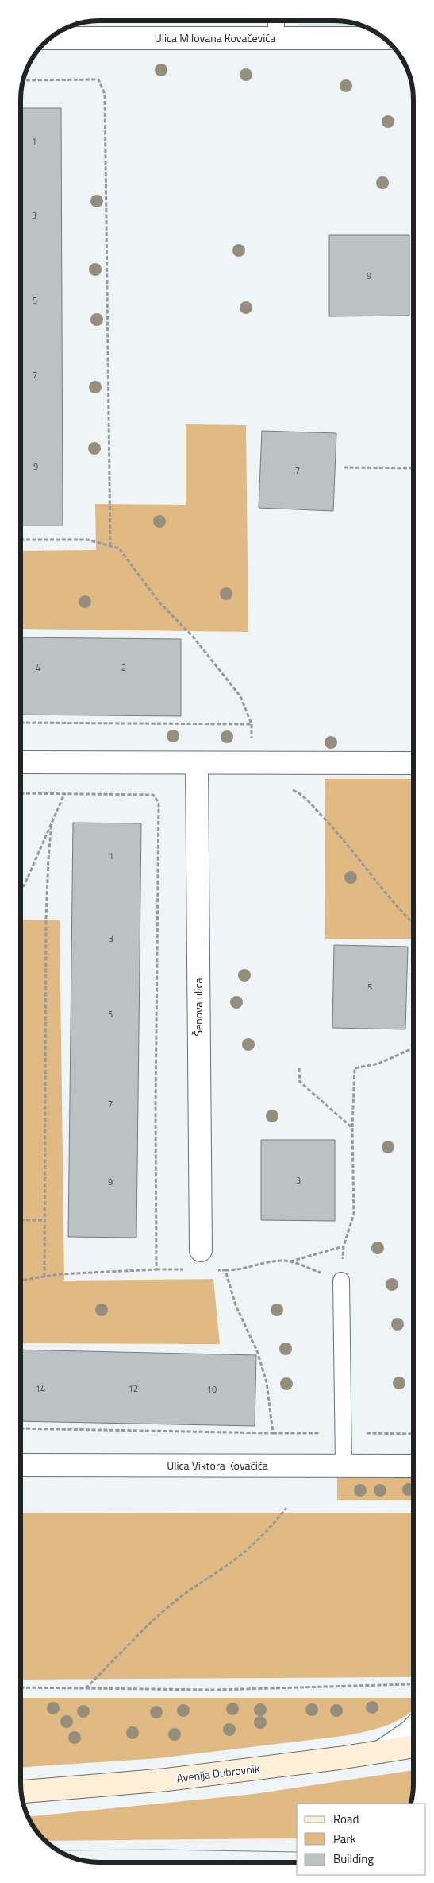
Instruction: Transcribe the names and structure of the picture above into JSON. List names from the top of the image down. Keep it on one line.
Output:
{"streets":{"main road":["Avenija Dubrovnik"],"street":["Ulica Milovana Kovačevića","Šenova ulica","Ulica Viktora Kovačića"]},"house_numbers":["1","3","9","5","7","9","7","4","2","1","3","5","5","7","3","9","14","12","10"],"legend":["Road","Park","Building"]}
